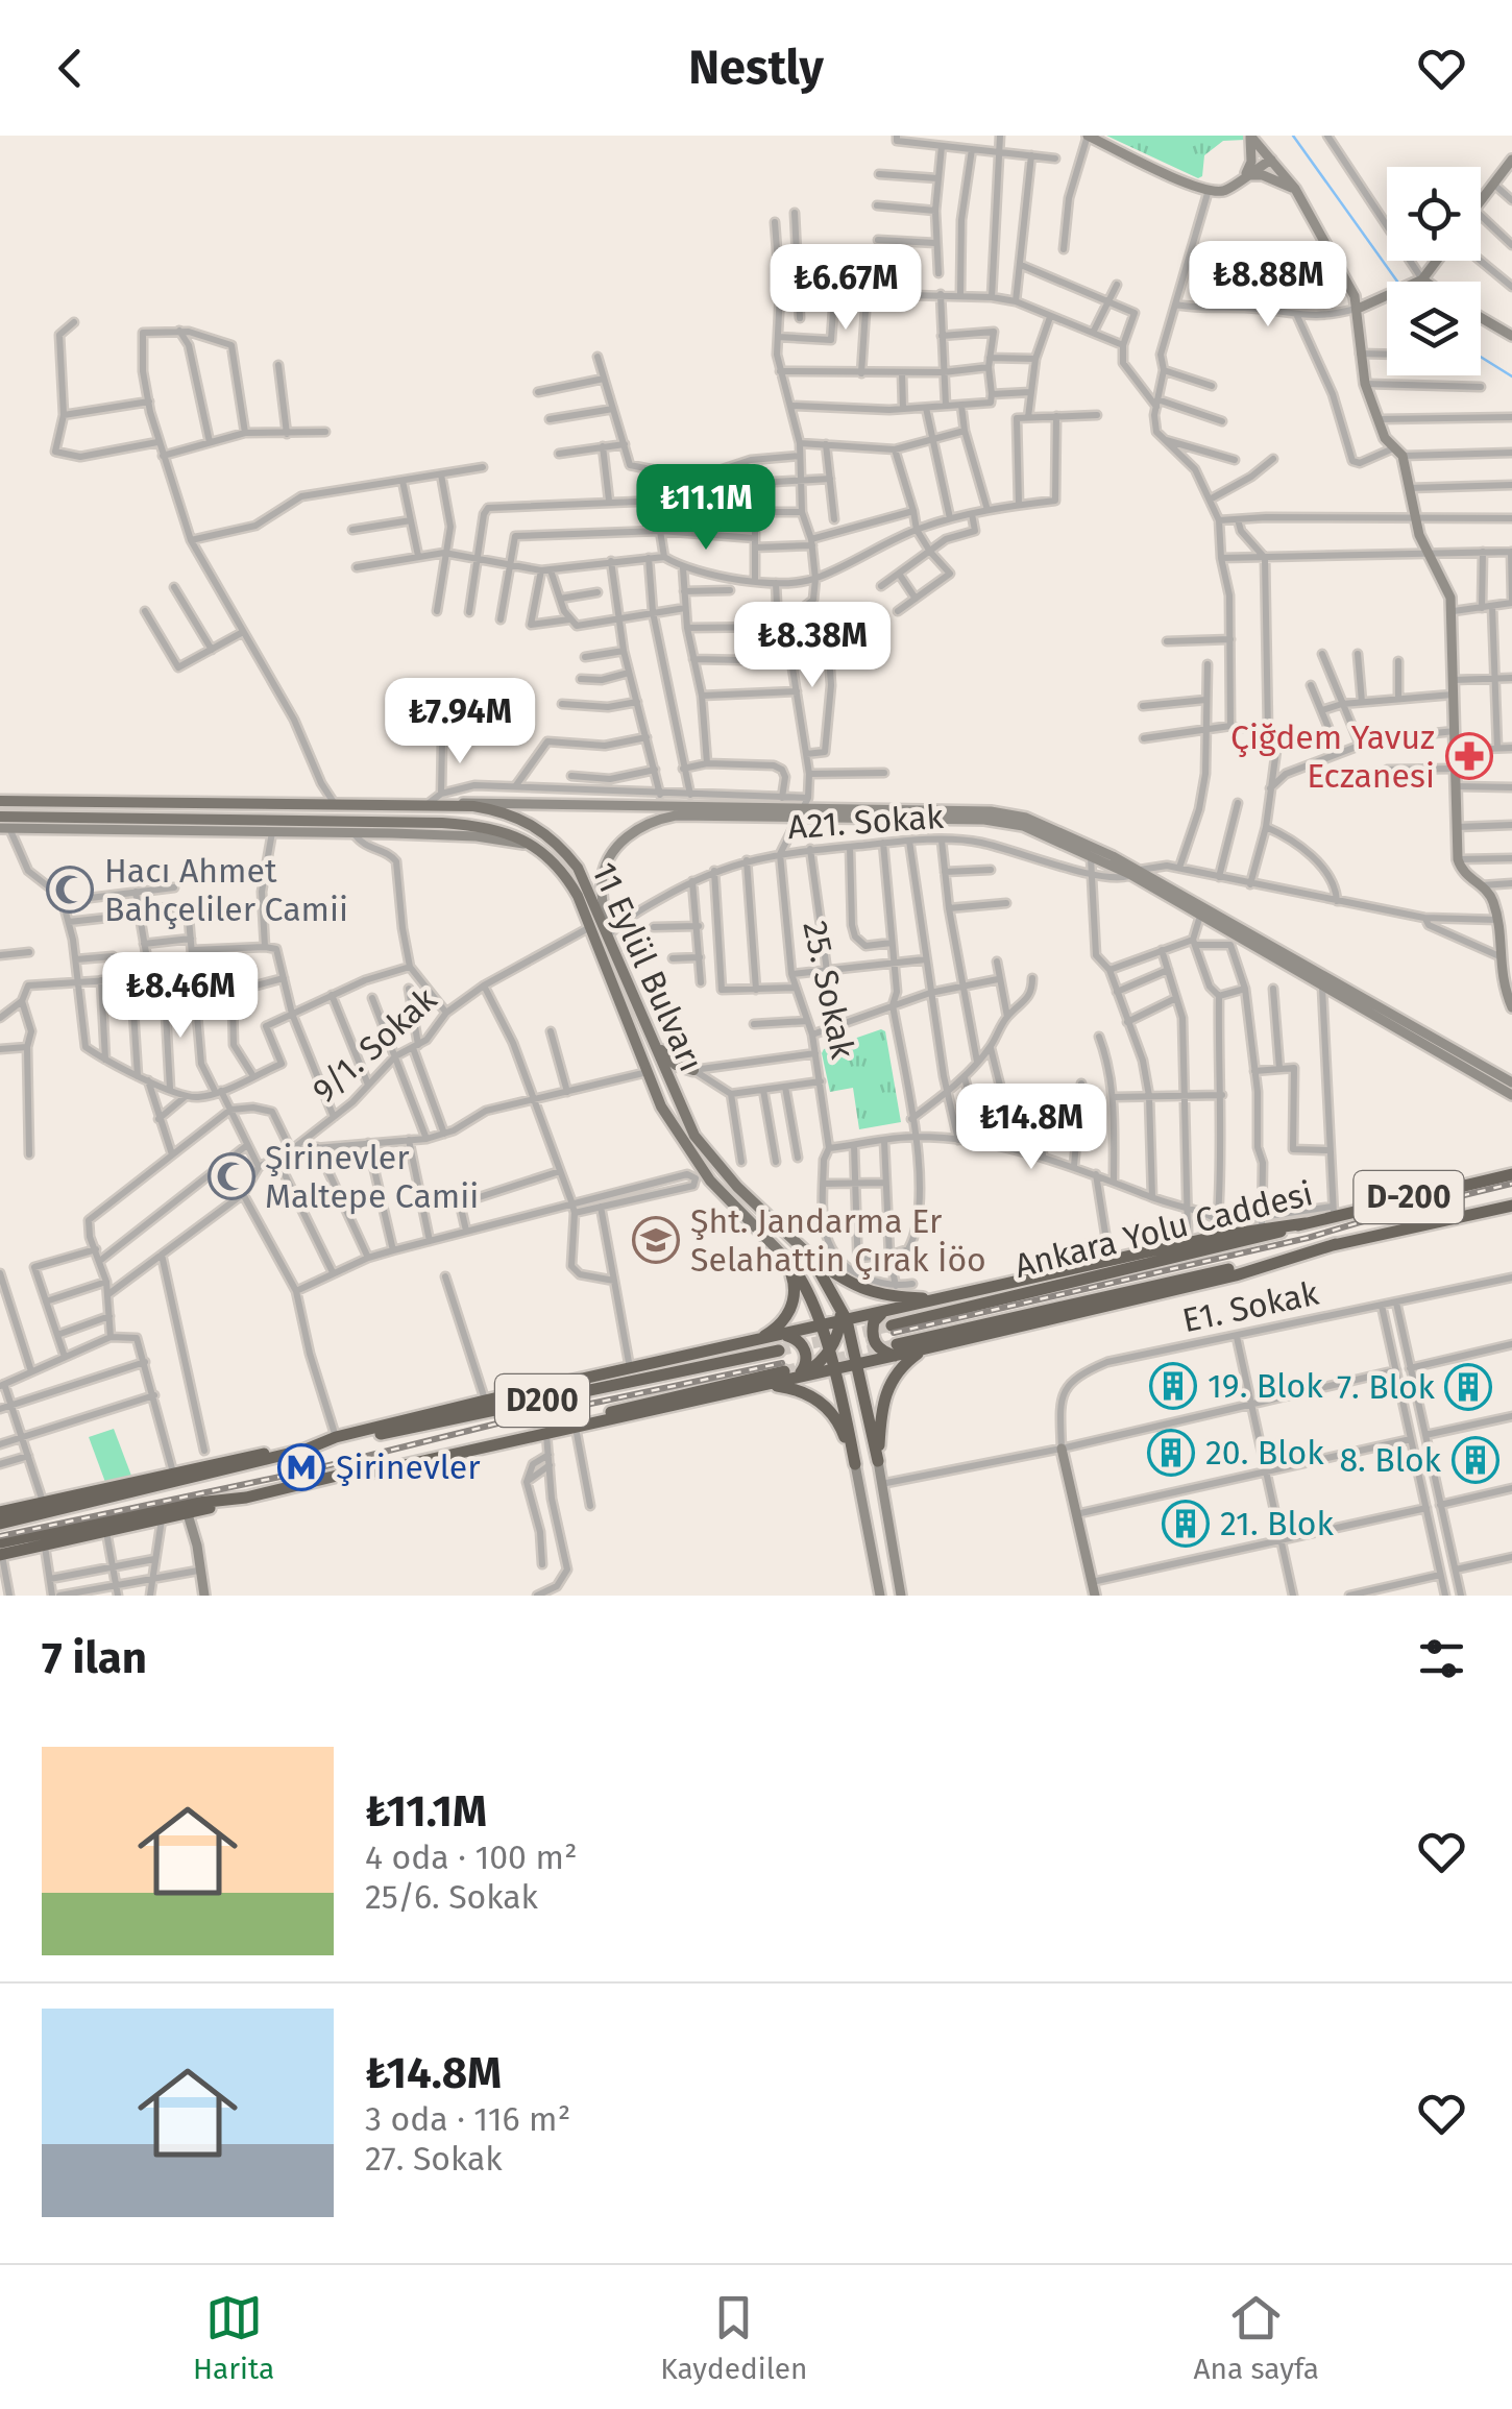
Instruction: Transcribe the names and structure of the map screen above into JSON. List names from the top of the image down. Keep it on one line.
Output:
{"streets":{"highway":["D-200","Ankara Yolu Caddesi","D200"],"main road":["11 Eylül Bulvarı"],"street":["A21. Sokak","25. Sokak","9/1. Sokak","E1. Sokak"]},"crossings":[["A21. Sokak","11 Eylül Bulvarı"],["A21. Sokak","25. Sokak"],["11 Eylül Bulvarı","9/1. Sokak"]],"places":{"pharmacy":["Çiğdem Yavuz Eczanesi"],"mosque":["Hacı Ahmet Bahçeliler Camii","Şirinevler Maltepe Camii"],"school or university":["Şht. Jandarma Er Selahattin Çırak İöo"],"building":["19. Blok","7. Blok","20. Blok","8. Blok","21. Blok"],"metro station":["Şirinevler"]},"page":{"header":"Nestly","price":["₺8.88M","₺6.67M","₺11.1M","₺8.38M","₺7.94M","₺8.46M","₺14.8M"],"heading":"7 ilan","list":[{"name":"₺11.1M","note":"4 oda · 100 m² · 25/6. Sokak"},{"name":"₺14.8M","note":"3 oda · 116 m² · 27. Sokak"}],"tabs":["Harita","Kaydedilen","Ana sayfa"]}}
